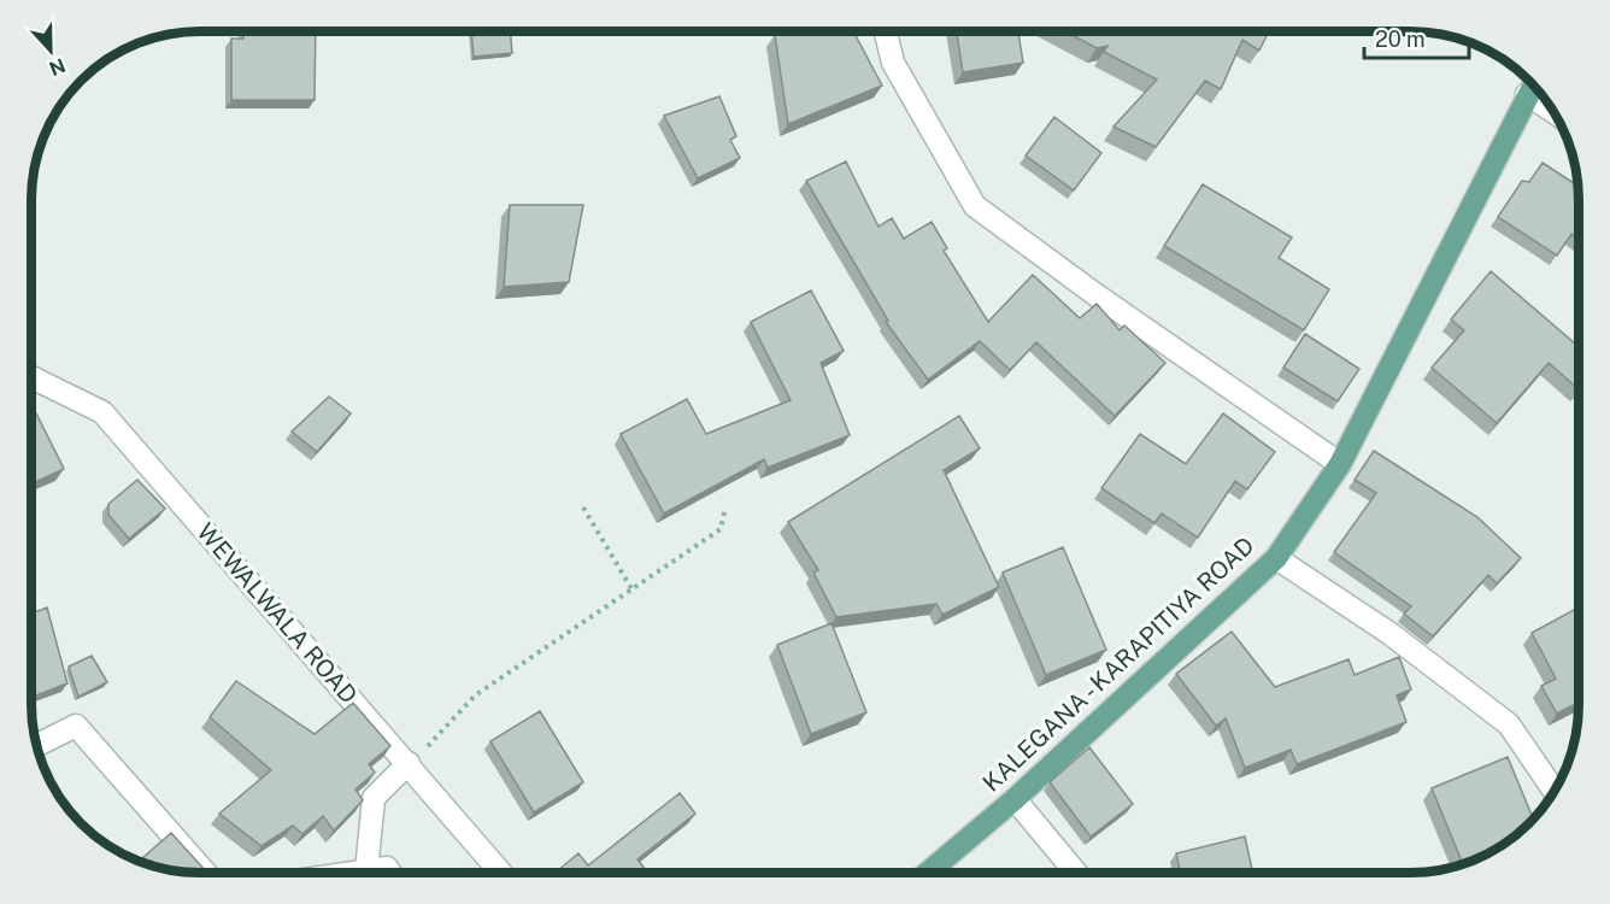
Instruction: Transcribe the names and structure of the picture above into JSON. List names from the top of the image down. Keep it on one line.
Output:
{"streets":{"main road":["KALEGANA - KARAPITIYA ROAD"],"street":["WEWALWALA ROAD"]},"scale_bar":"20 m","north":"bottom"}
